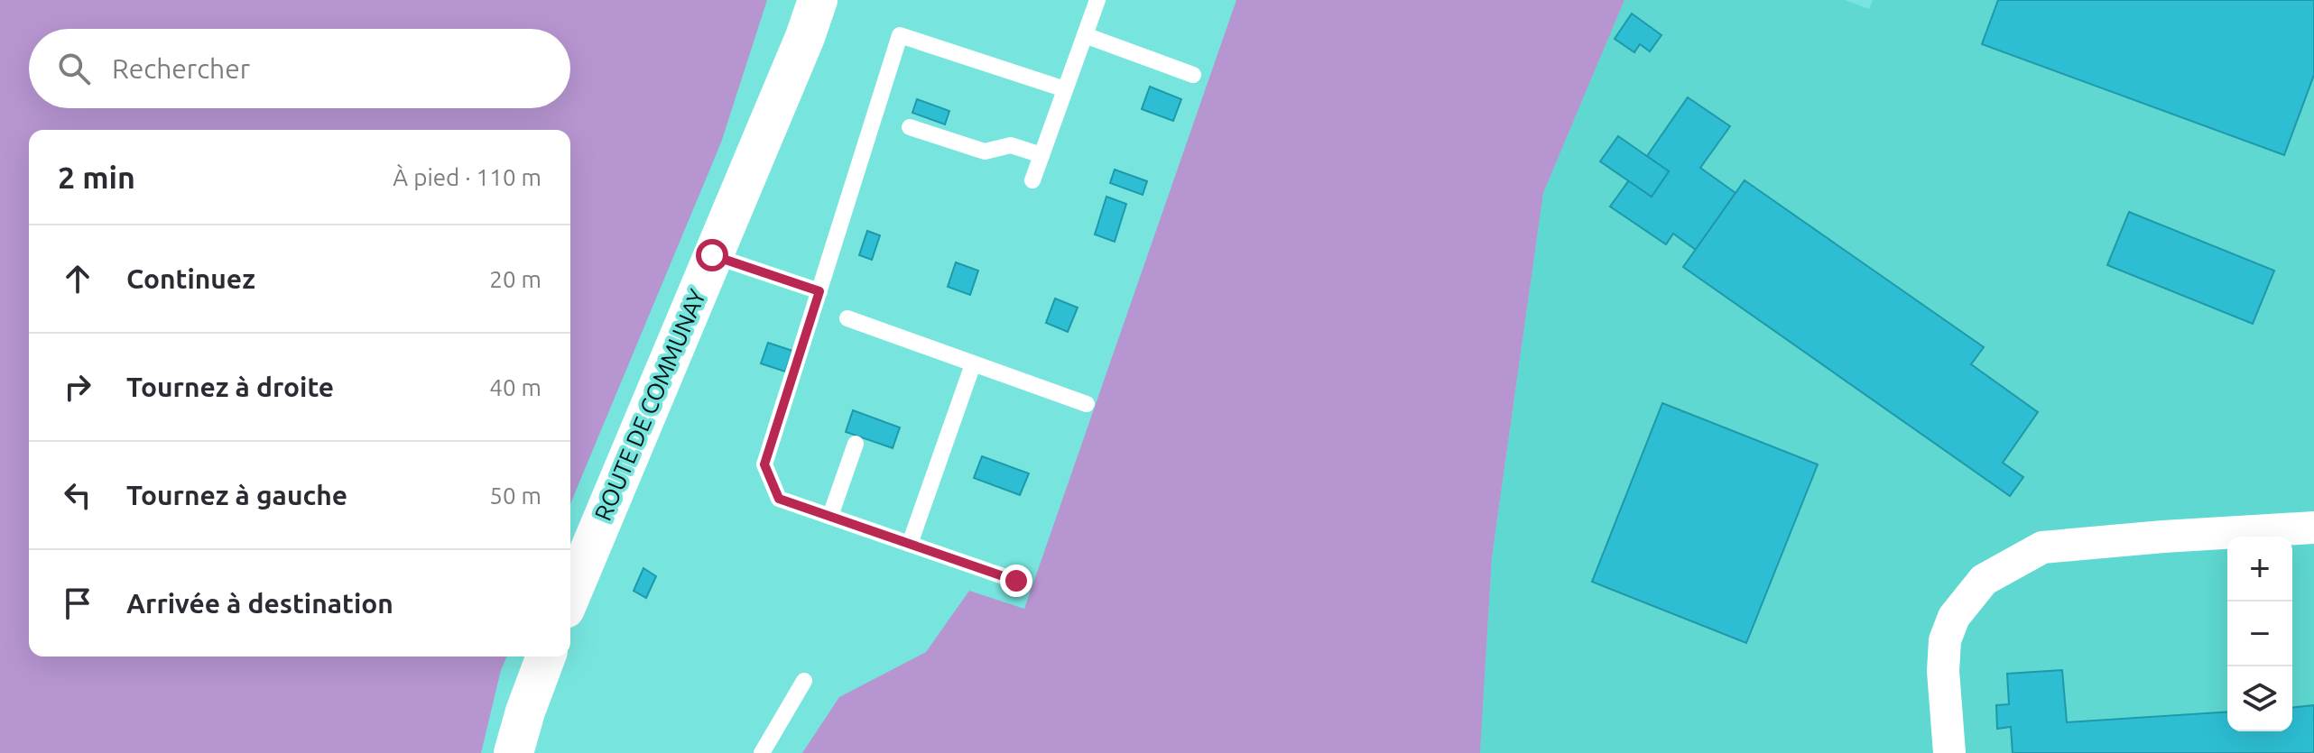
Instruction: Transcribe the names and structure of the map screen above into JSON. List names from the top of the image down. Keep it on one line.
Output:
{"streets":{"street":["ROUTE DE COMMUNAY"]},"page":{"search":"Rechercher","heading":["2 min","À pied · 110 m"],"list":[["Continuez","20 m"],["Tournez à droite","40 m"],["Tournez à gauche","50 m"],"Arrivée à destination"],"map_buttons":["+","−"]}}
